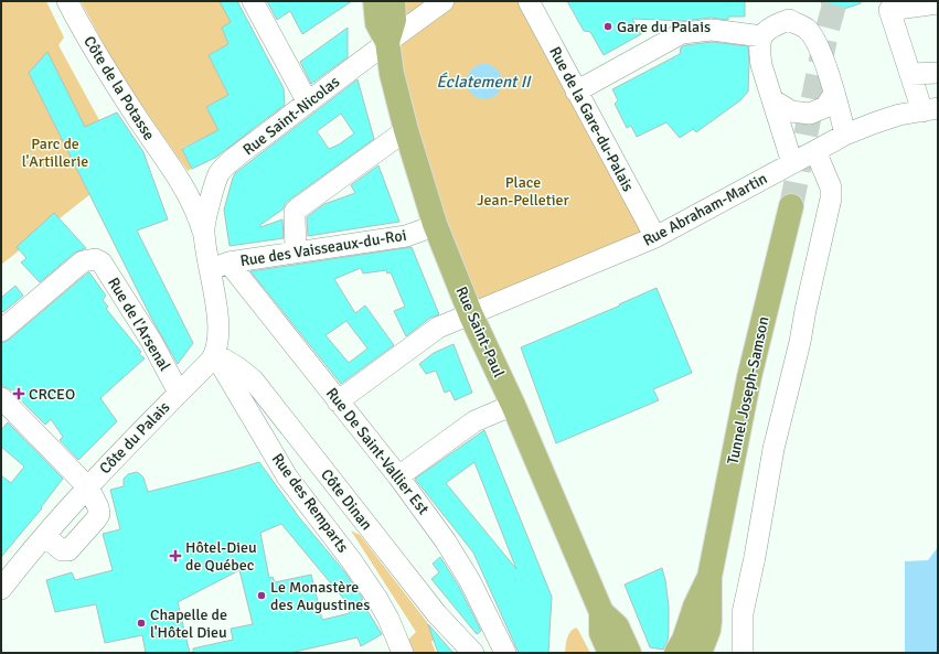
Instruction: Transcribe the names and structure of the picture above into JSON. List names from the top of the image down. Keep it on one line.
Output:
{"streets":{"main road":["Rue Saint-Paul","Tunnel Joseph-Samson"],"street":["Côte de la Potasse","Rue Saint-Nicolas","Rue de la Gare-du-Palais","Rue Abraham-Martin","Rue des Vaisseaux-du-Roi","Rue de l'Arsenal","Côte du Palais","Rue De Saint-Vallier Est","Côte Dinan","Rue des Remparts"]},"crossings":[["Côte de la Potasse","Rue Saint-Nicolas"],["Rue Saint-Nicolas","Rue Saint-Paul"],["Rue de la Gare-du-Palais","Rue Abraham-Martin"],["Rue Abraham-Martin","Rue Saint-Paul"],["Rue Abraham-Martin","Rue De Saint-Vallier Est"],["Rue des Vaisseaux-du-Roi","Rue Saint-Paul"],["Rue des Vaisseaux-du-Roi","Rue De Saint-Vallier Est"],["Rue de l'Arsenal","Côte du Palais"],["Côte du Palais","Côte Dinan"],["Côte du Palais","Rue des Remparts"],["Côte Dinan","Rue des Remparts"]],"water":["Éclatement II"],"parks":["Parc de l'Artillerie","Place Jean-Pelletier"],"places":{"other":["Gare du Palais","Le Monastère des Augustines","Chapelle de l'Hôtel Dieu"],"health":["CRCEO","Hôtel-Dieu de Québec"]}}
